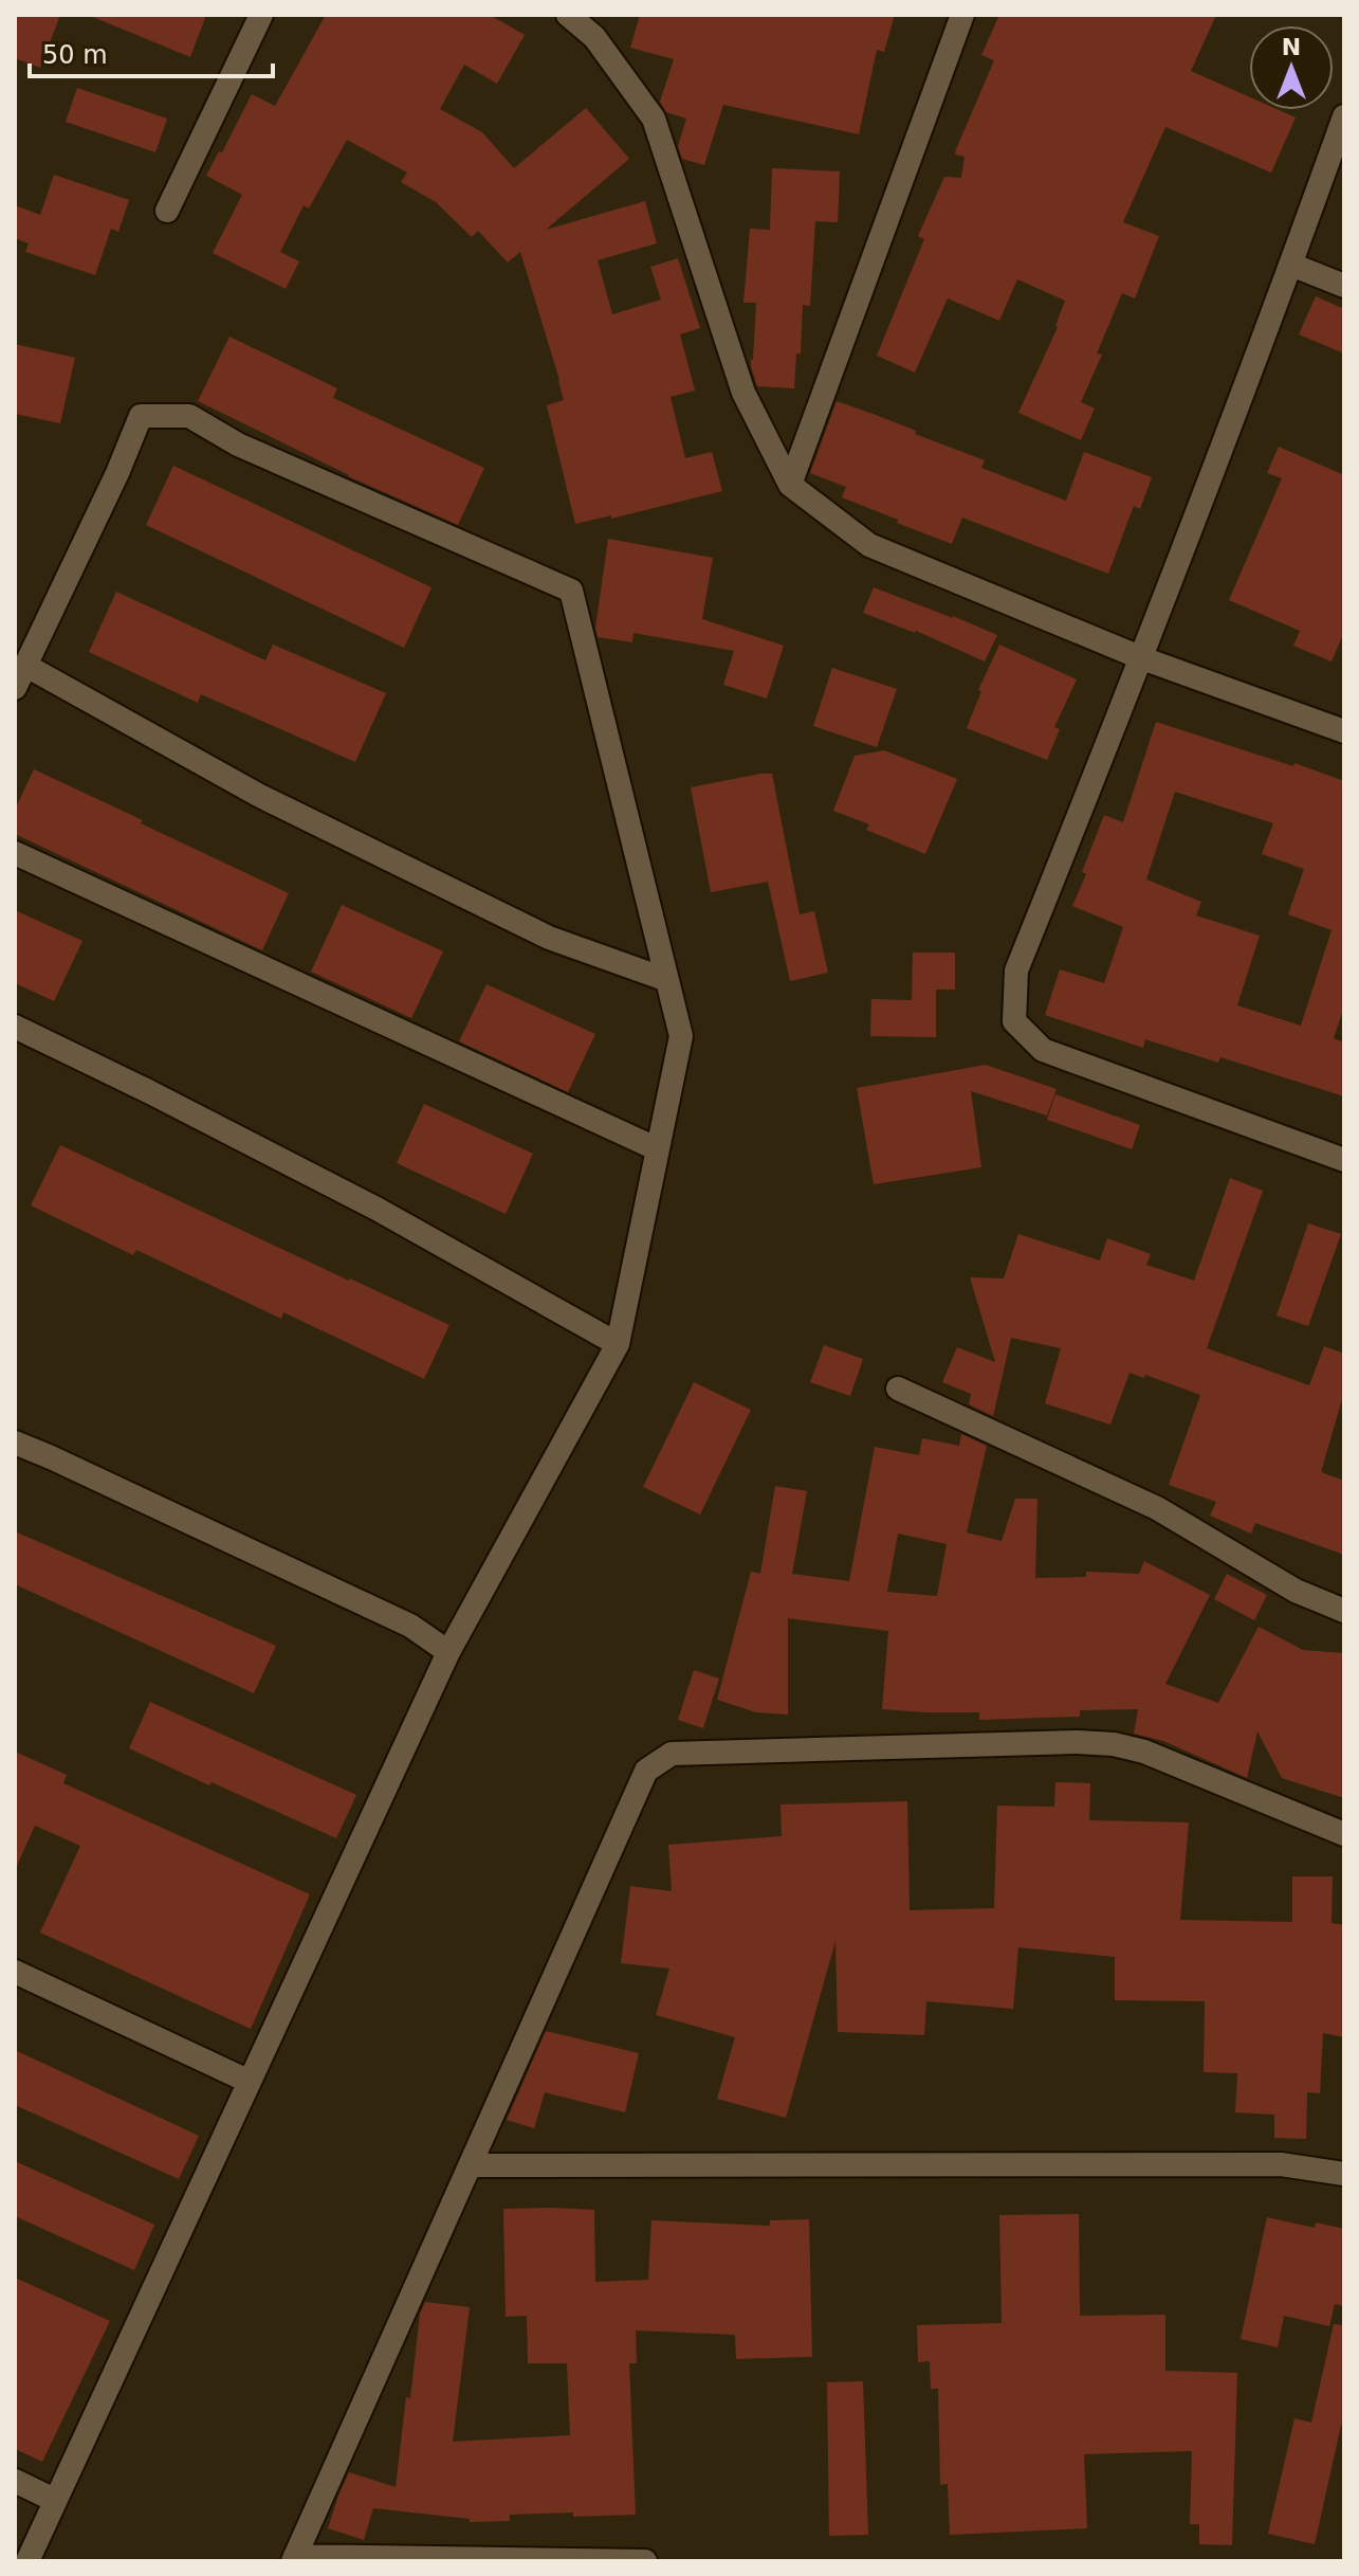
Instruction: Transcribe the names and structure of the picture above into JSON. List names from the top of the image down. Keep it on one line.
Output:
{"scale_bar":"50 m","north":"top"}
